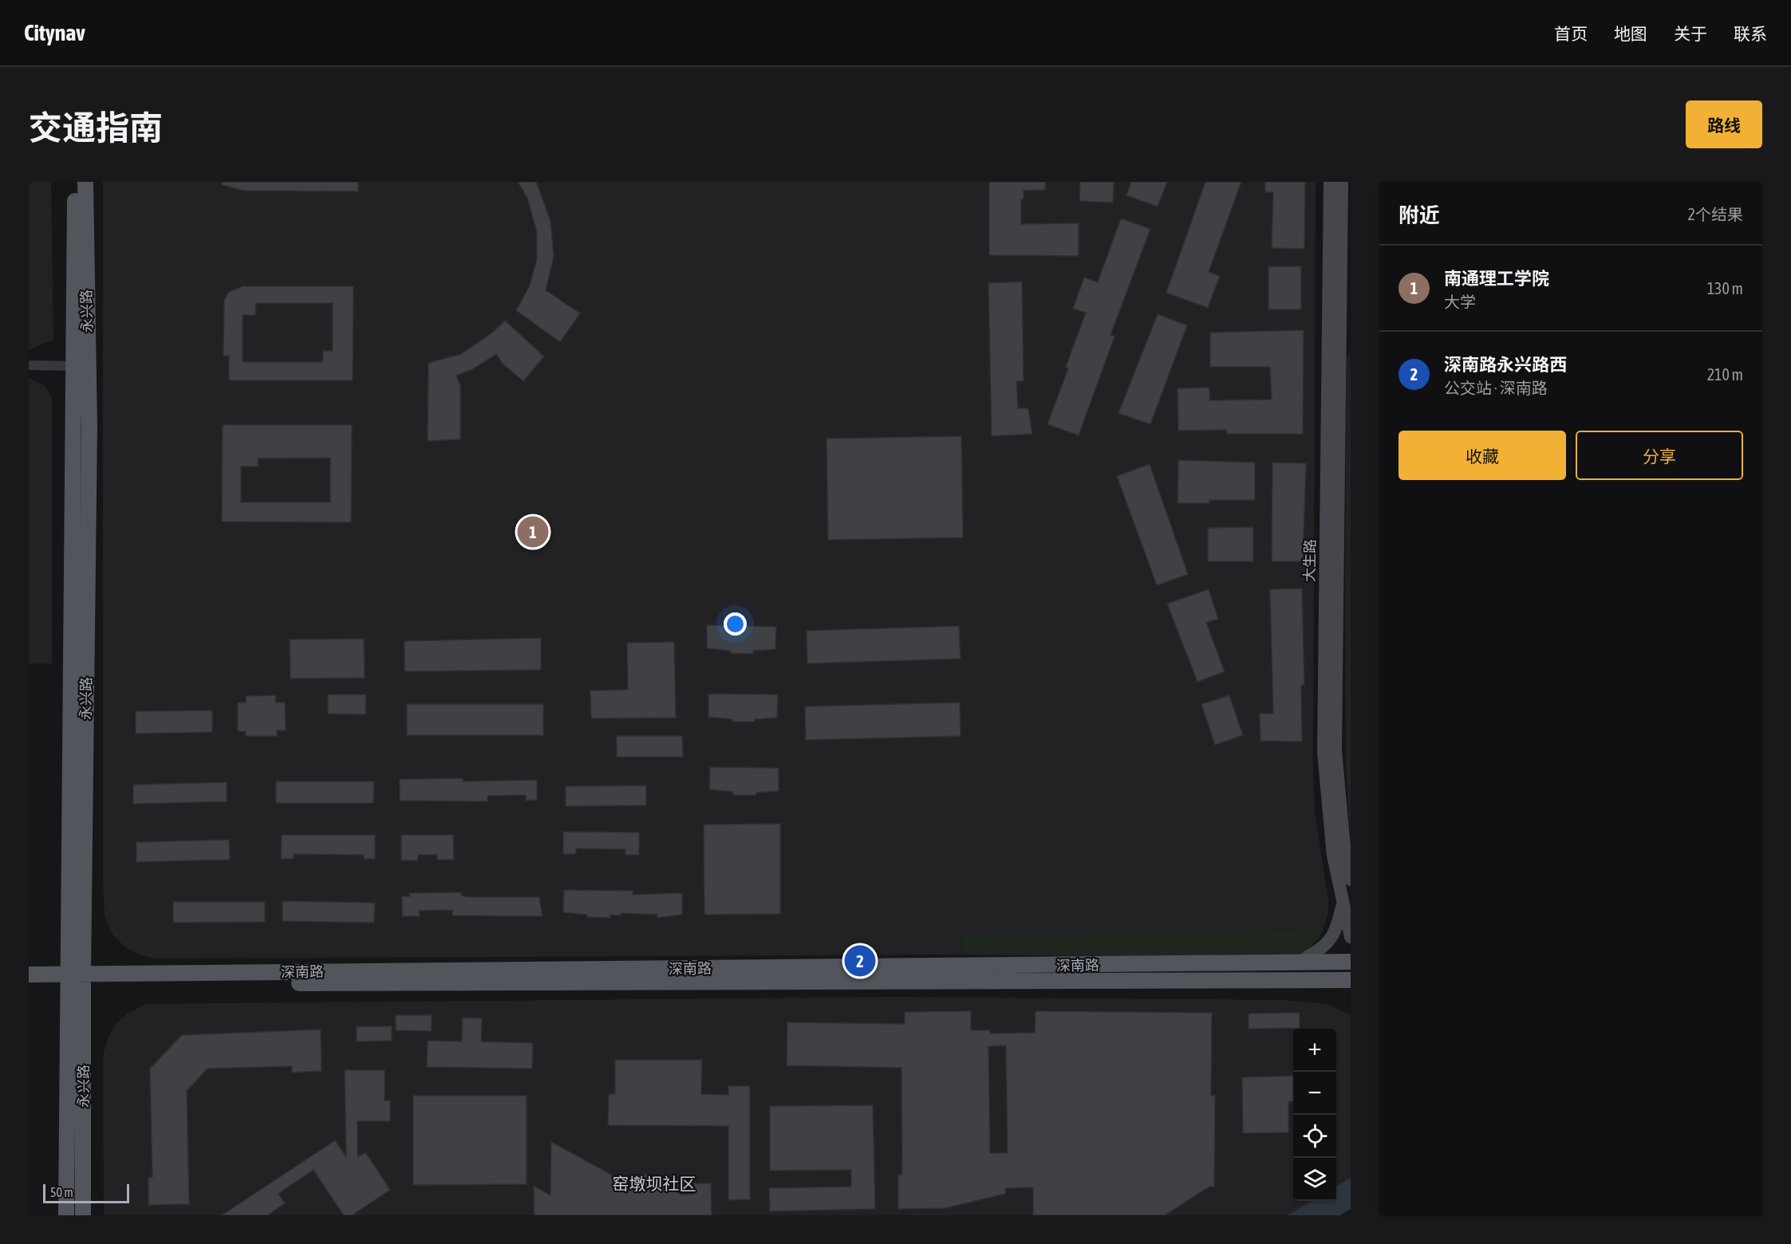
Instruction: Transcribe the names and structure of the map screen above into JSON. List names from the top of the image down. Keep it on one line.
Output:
{"streets":{"main road":["永兴路","深南路"],"street":["大生路"]},"crossings":[["永兴路","深南路"]],"districts":["窑墩坝社区"],"scale_bar":"50 m","page":{"header":"Citynav","nav":["首页","地图","关于","联系"],"title":"交通指南","buttons":["路线",["收藏","分享"]],"heading":["附近","2个结果"],"list":[{"mark":"1","name":"南通理工学院","note":"大学","value":"130 m"},{"mark":"2","name":"深南路永兴路西","note":"公交站 · 深南路","value":"210 m"}],"pins":["1","2"],"map_buttons":["+","−"],"scale":"50 m"}}
